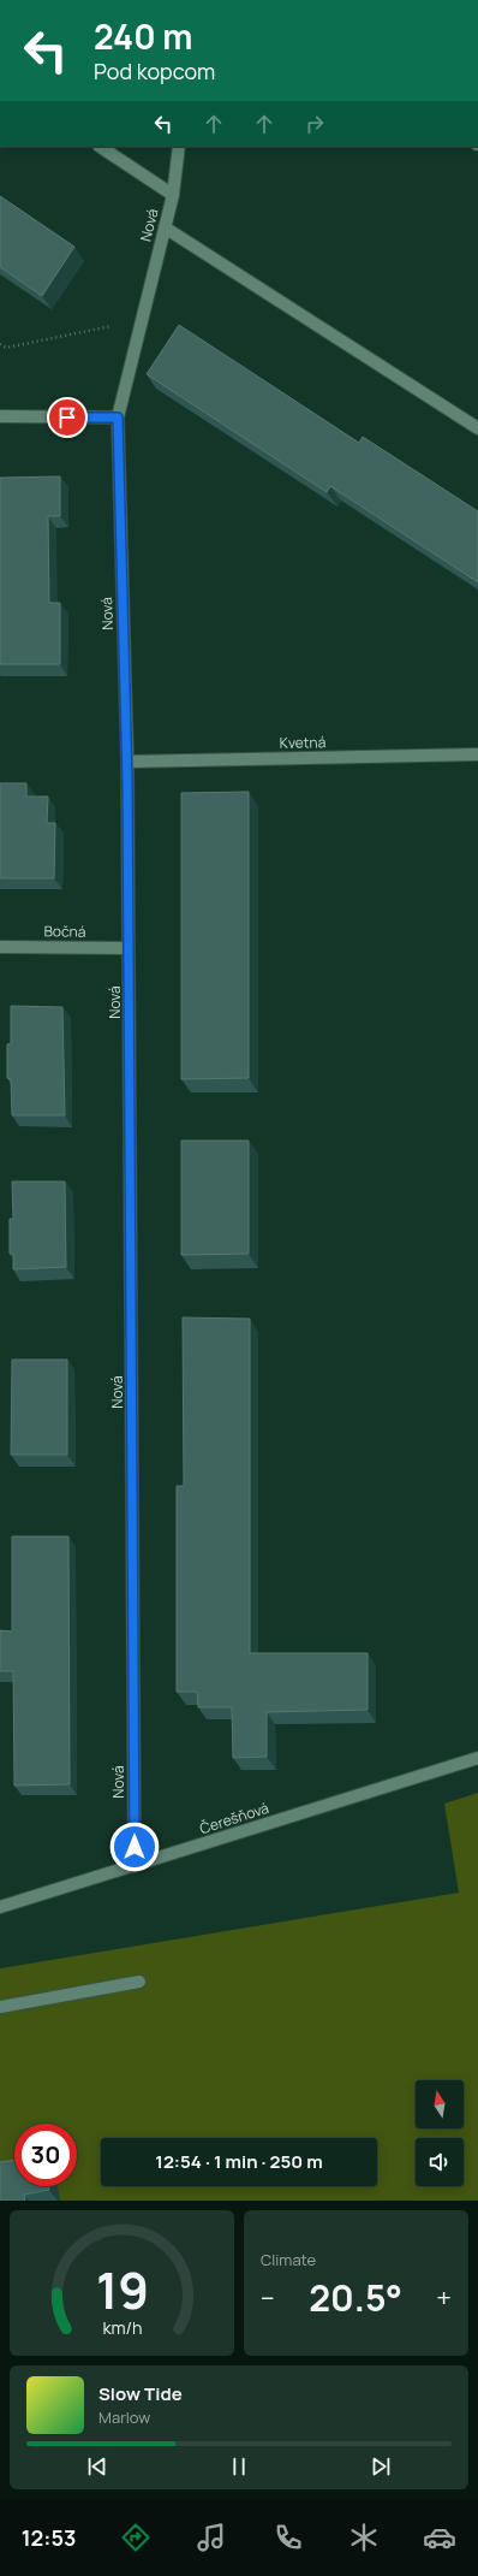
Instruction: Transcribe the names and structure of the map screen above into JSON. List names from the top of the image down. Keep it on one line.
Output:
{"streets":{"street":["Nová","Kvetná","Bočná","Čerešňová"]},"crossings":[["Nová","Kvetná"],["Nová","Bočná"],["Nová","Čerešňová"]],"north":"top","page":{"turn":["240 m","Pod kopcom"],"limit":"30","trip":"12:54 · 1 min · 250 m","tile":"Climate","heat":["−","20.5°","+"],"song":["Slow Tide","Marlow"],"tabs":"12:53","gauge":["19","km/h"]}}
